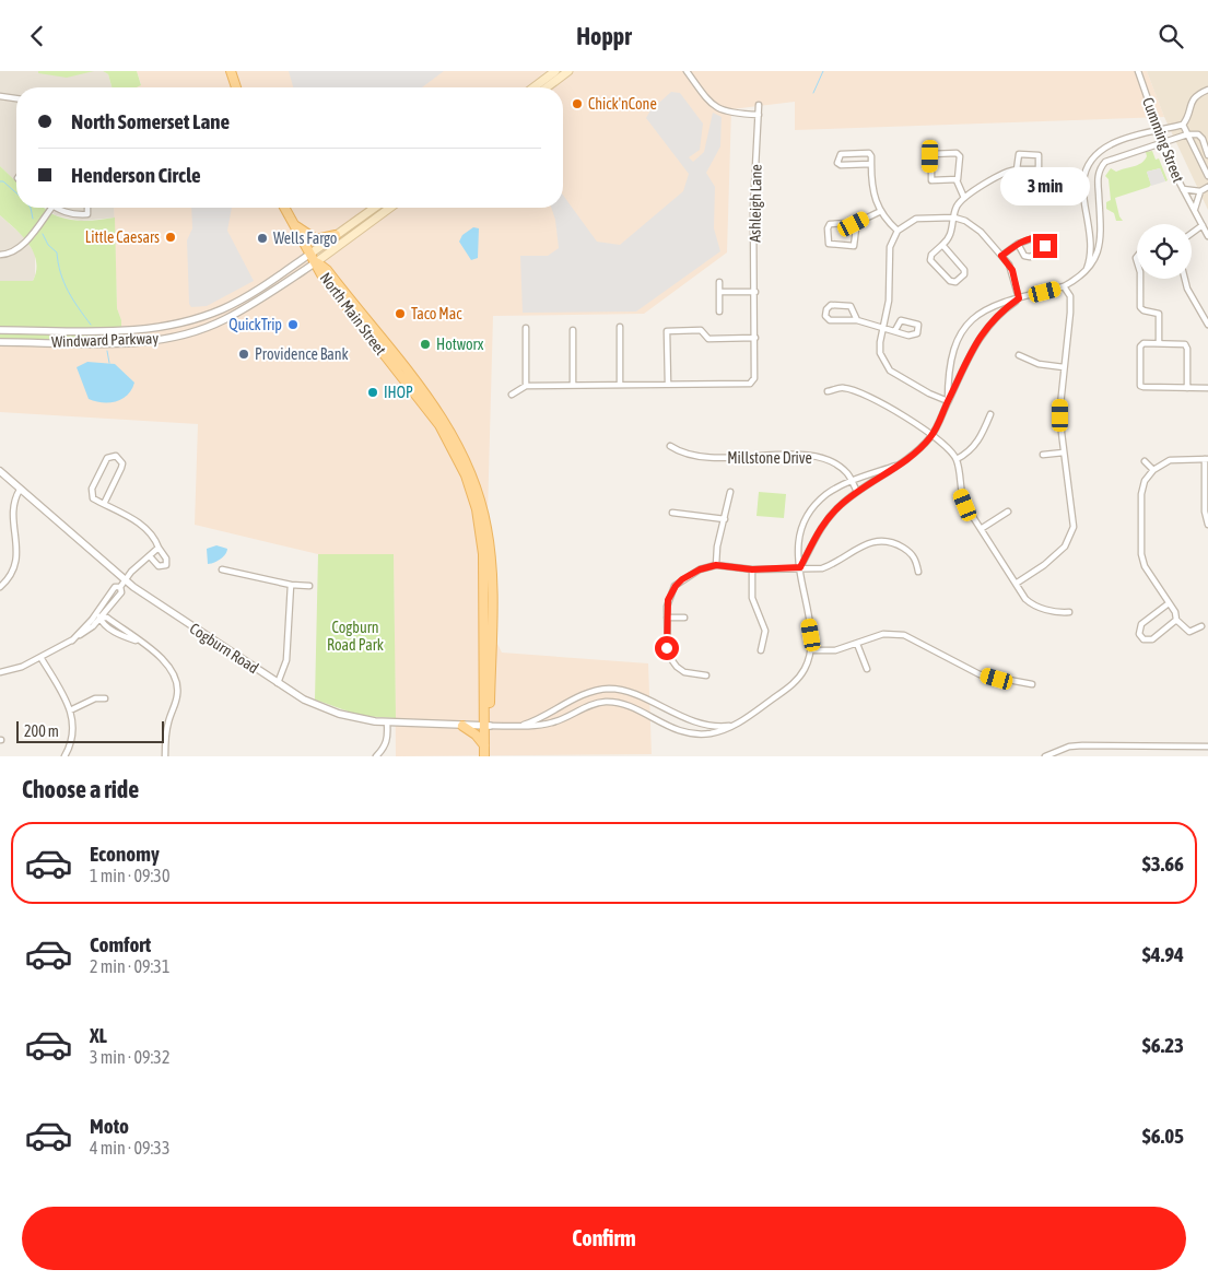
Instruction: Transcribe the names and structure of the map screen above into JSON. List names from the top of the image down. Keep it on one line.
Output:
{"streets":{"main road":["North Main Street","Windward Parkway"],"street":["Cumming Street","Ashleigh Lane","Millstone Drive","Cogburn Road"]},"crossings":[["North Main Street","Windward Parkway"],["North Main Street","Cogburn Road"]],"parks":["Cogburn Road Park"],"places":["Chick'nCone","Little Caesars","Wells Fargo","Taco Mac","QuickTrip","Hotworx","Providence Bank","IHOP"],"scale_bar":"200 m","page":{"header":"Hoppr","banner":["North Somerset Lane","Henderson Circle"],"bubble":"3 min","scale":"200 m","heading":"Choose a ride","list":[{"name":"Economy","note":"1 min · 09:30","value":"$3.66"},{"name":"Comfort","note":"2 min · 09:31","value":"$4.94"},{"name":"XL","note":"3 min · 09:32","value":"$6.23"},{"name":"Moto","note":"4 min · 09:33","value":"$6.05"}],"buttons":"Confirm"}}
